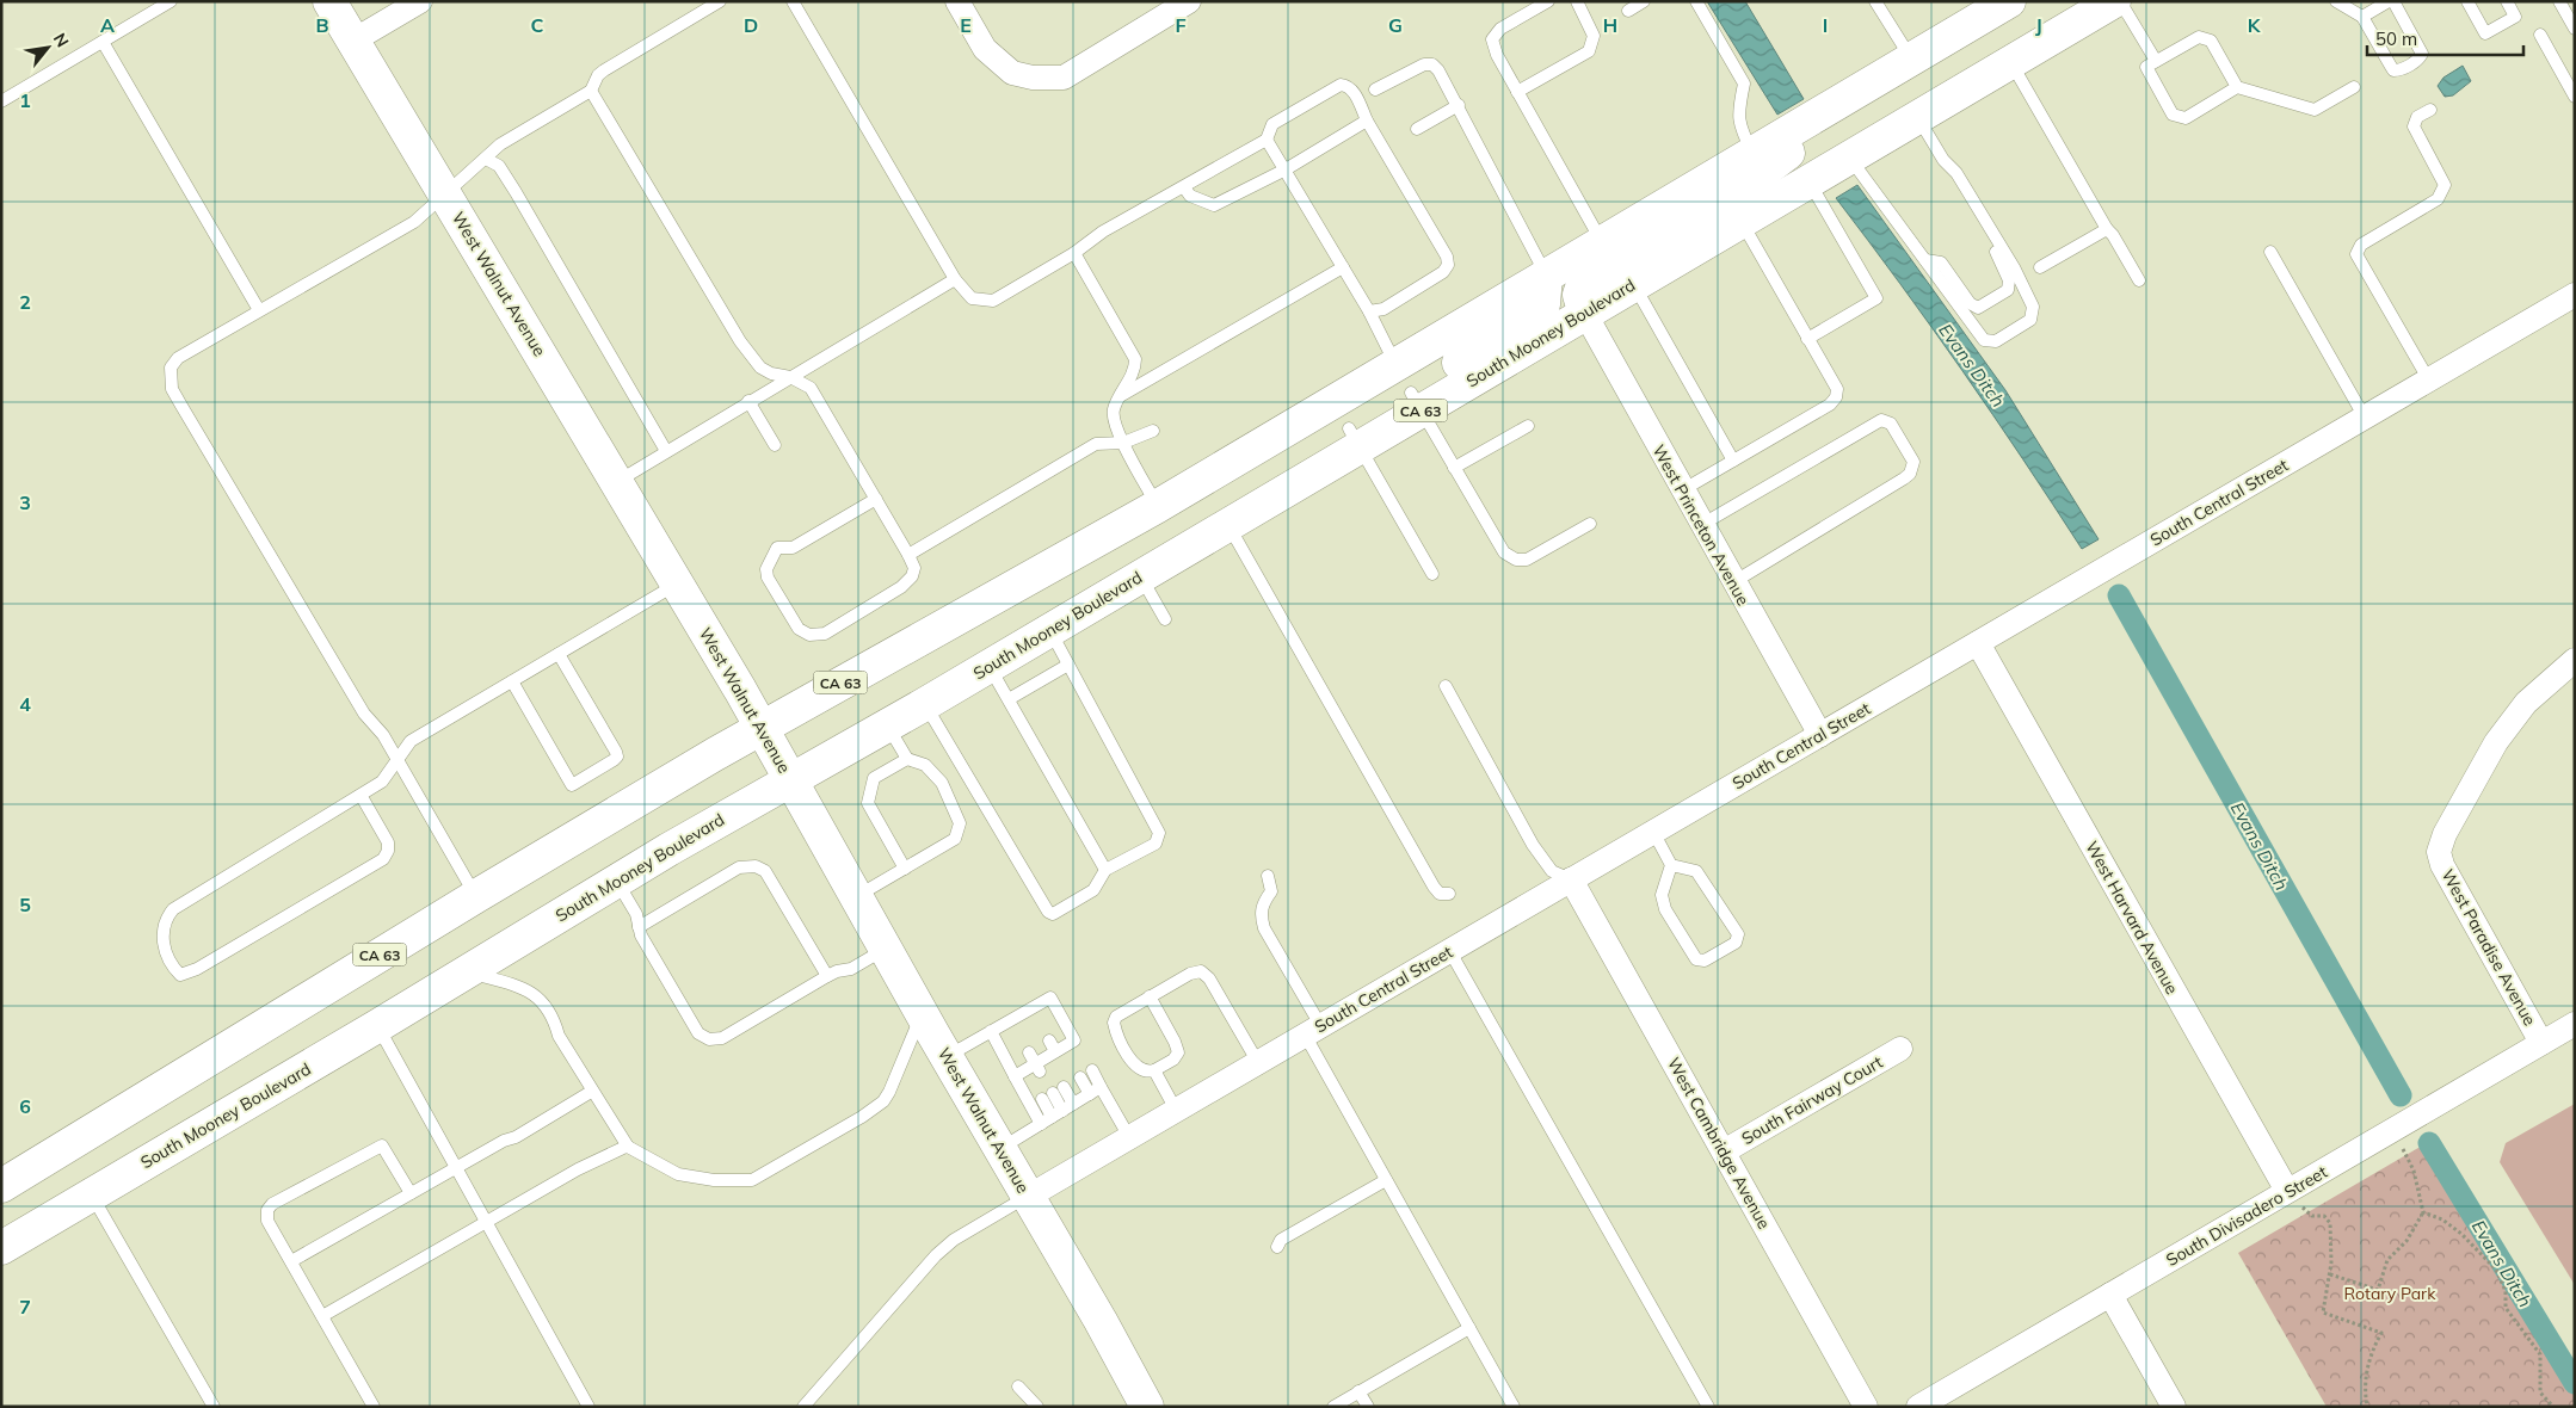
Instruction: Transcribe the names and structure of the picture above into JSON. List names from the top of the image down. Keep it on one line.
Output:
{"streets":{"main road":["West Walnut Avenue","South Mooney Boulevard","CA 63"],"street":["South Central Street","West Princeton Avenue","West Harvard Avenue","West Paradise Avenue","South Fairway Court","West Cambridge Avenue","South Divisadero Street"]},"crossings":[["West Walnut Avenue","South Mooney Boulevard"],["West Walnut Avenue","South Central Street"],["South Mooney Boulevard","West Princeton Avenue"],["South Central Street","West Princeton Avenue"],["South Central Street","West Harvard Avenue"],["South Central Street","West Cambridge Avenue"],["West Harvard Avenue","South Divisadero Street"],["West Paradise Avenue","South Divisadero Street"],["South Fairway Court","West Cambridge Avenue"]],"water":["Evans Ditch"],"parks":["Rotary Park"],"scale_bar":"50 m","north":"top right","grid":{"columns":["A","B","C","D","E","F","G","H","I","J","K"],"rows":["1","2","3","4","5","6","7"]}}
